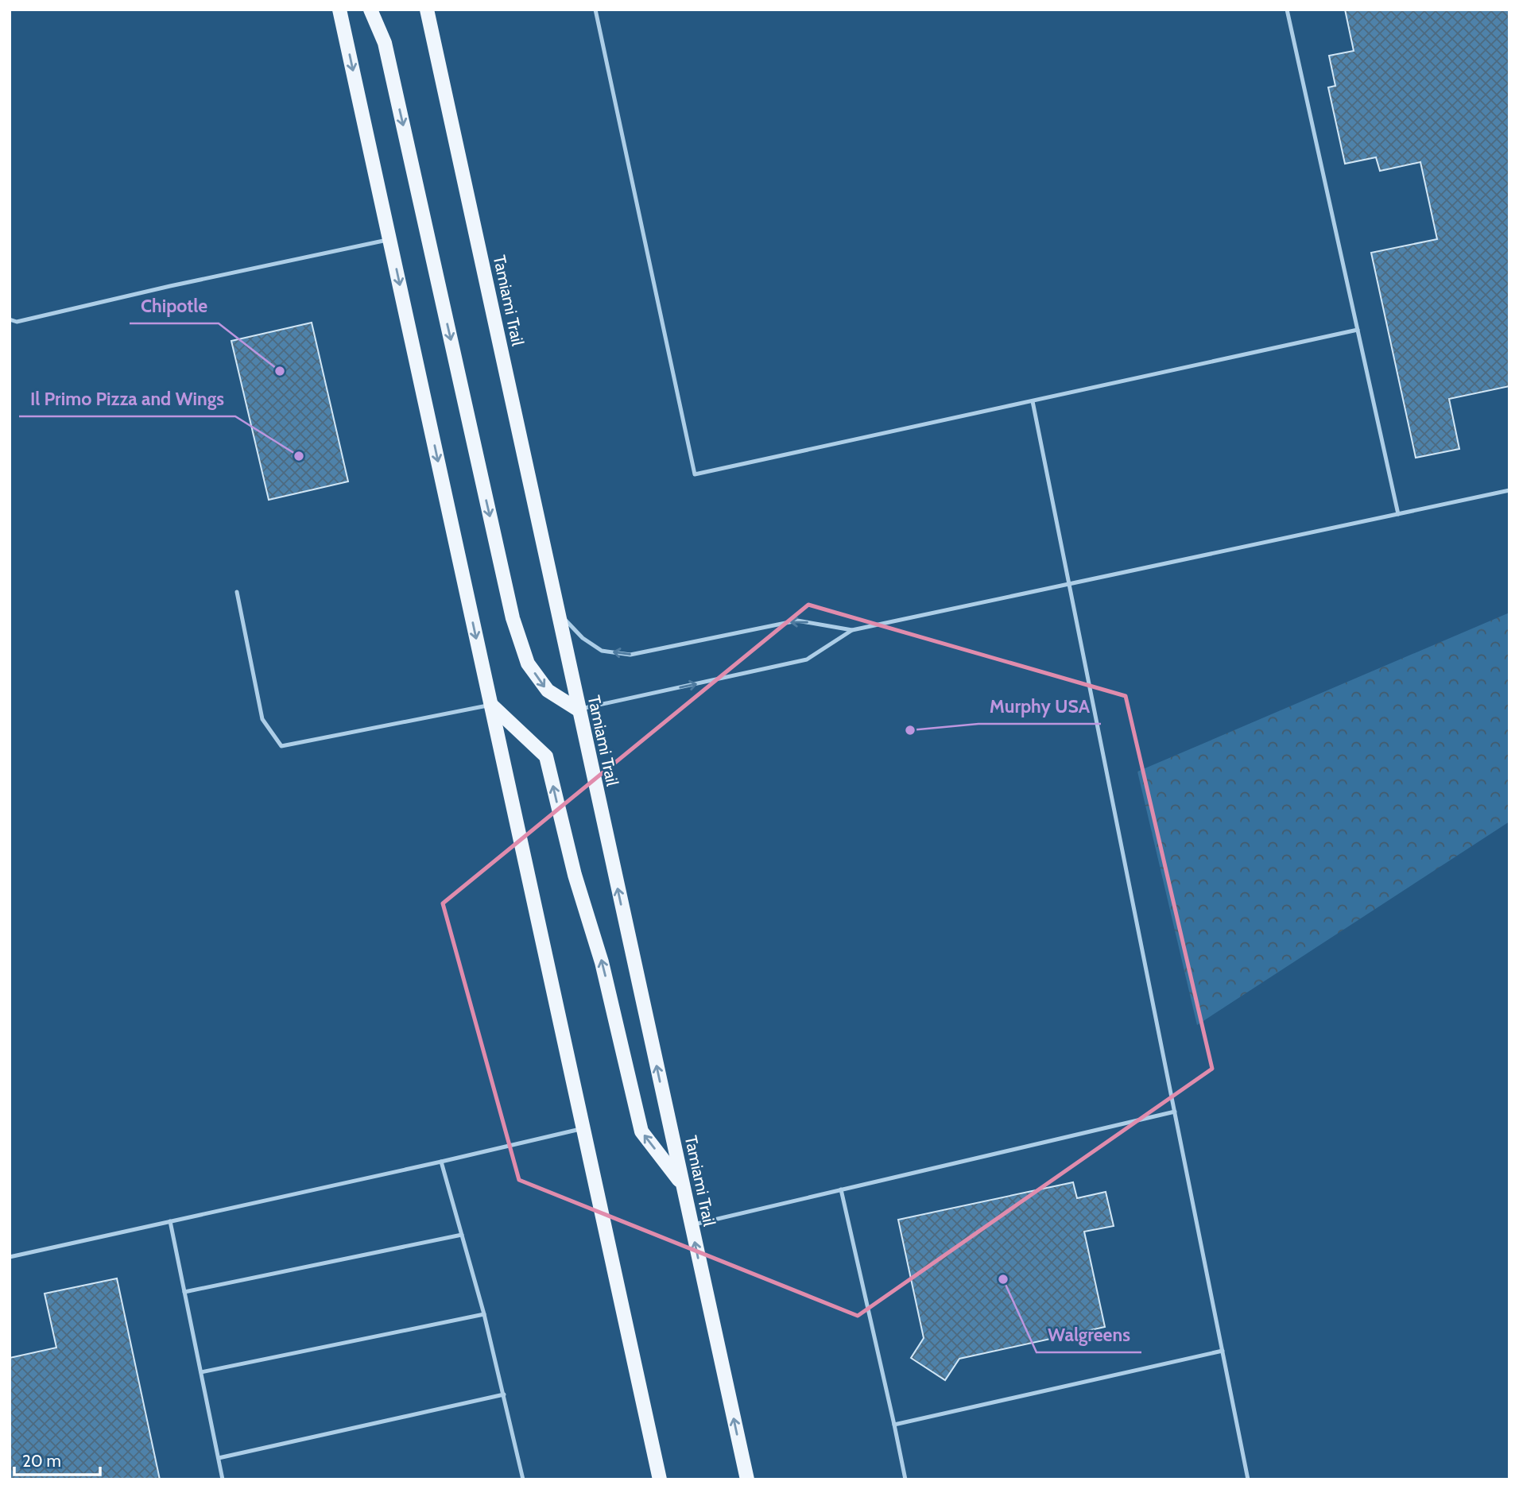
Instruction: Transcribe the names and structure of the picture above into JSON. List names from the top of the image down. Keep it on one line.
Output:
{"streets":{"main road":["Tamiami Trail"]},"places":["Chipotle","Il Primo Pizza and Wings","Murphy USA","Walgreens"],"scale_bar":"20 m"}
